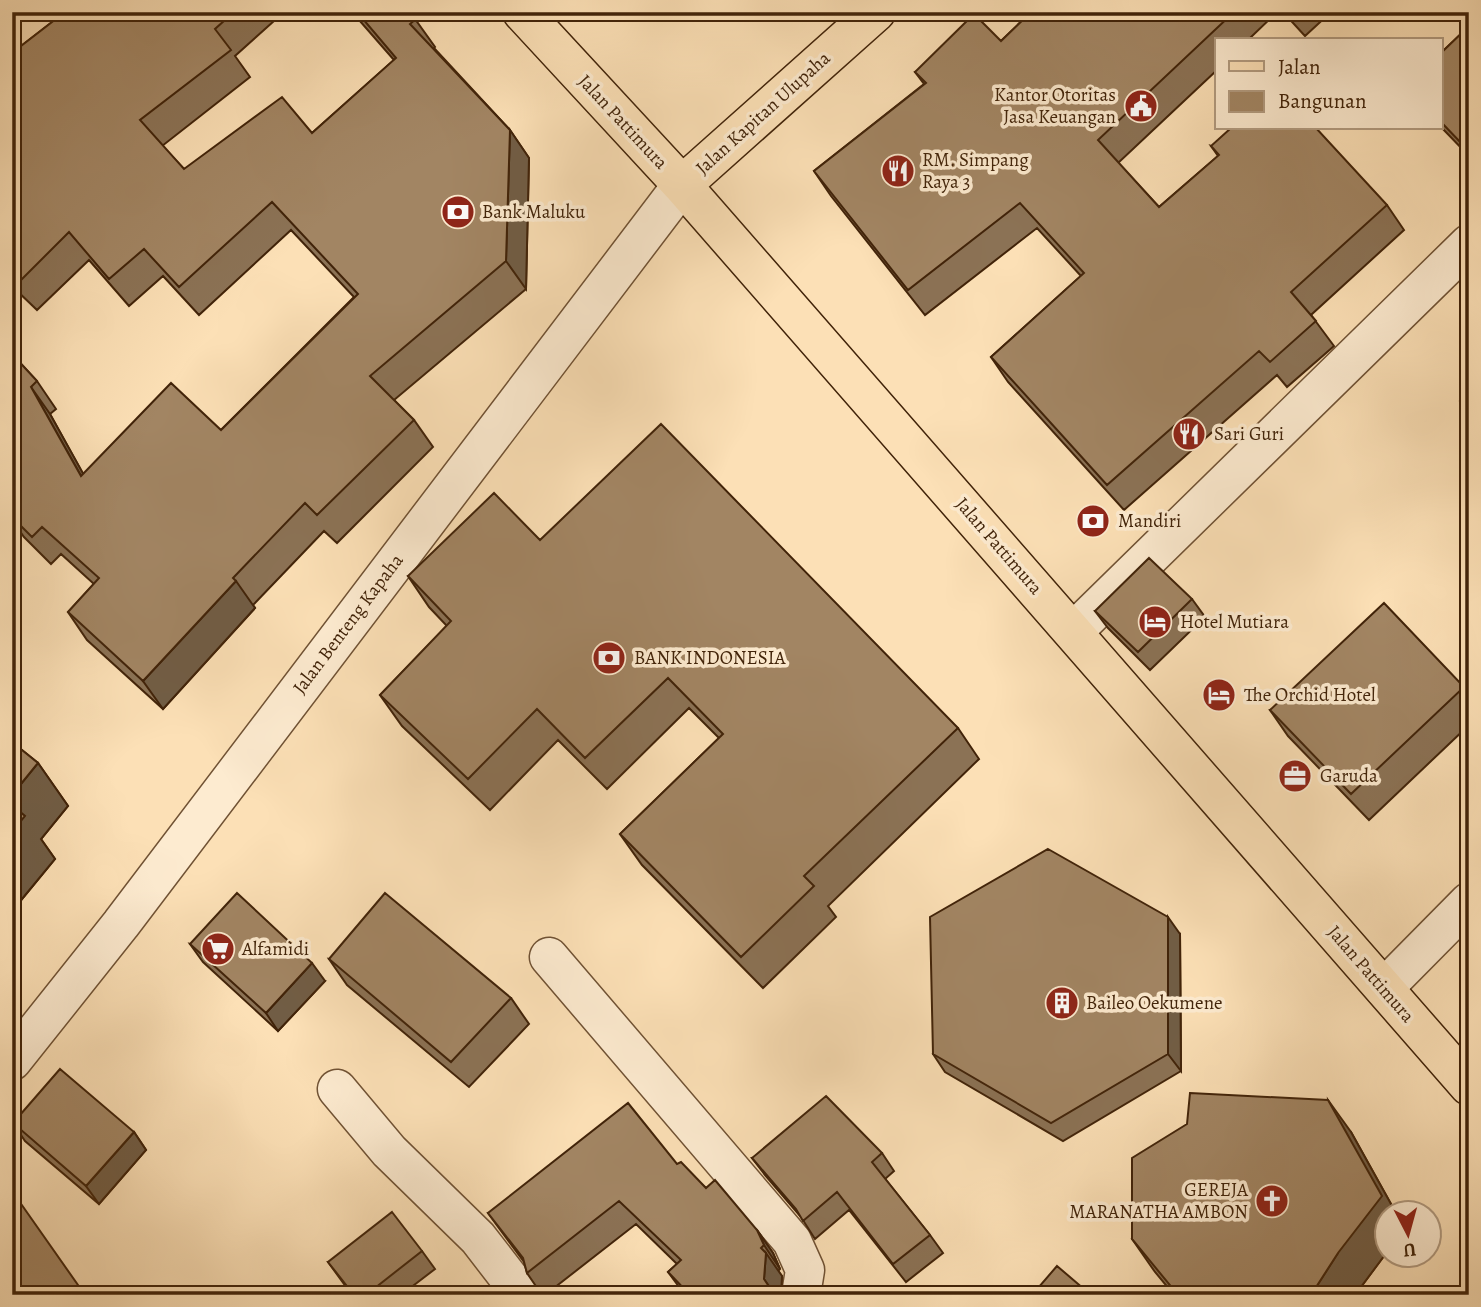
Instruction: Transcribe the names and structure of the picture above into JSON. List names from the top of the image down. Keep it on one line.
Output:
{"streets":{"main road":["Jalan Kapitan Ulupaha","Jalan Pattimura"],"street":["Jalan Benteng Kapaha"]},"crossings":[["Jalan Kapitan Ulupaha","Jalan Pattimura"],["Jalan Kapitan Ulupaha","Jalan Benteng Kapaha"],["Jalan Pattimura","Jalan Benteng Kapaha"]],"places":{"public building":["Kantor Otoritas Jasa Keuangan"],"restaurant":["RM. Simpang Raya 3","Sari Guri"],"bank":["Bank Maluku","Mandiri","BANK INDONESIA"],"hotel":["Hotel Mutiara","The Orchid Hotel"],"office":["Garuda"],"supermarket":["Alfamidi"],"building":["Baileo Oekumene"],"church":["GEREJA MARANATHA AMBON"]},"legend":["Jalan","Bangunan"],"north":"bottom"}
